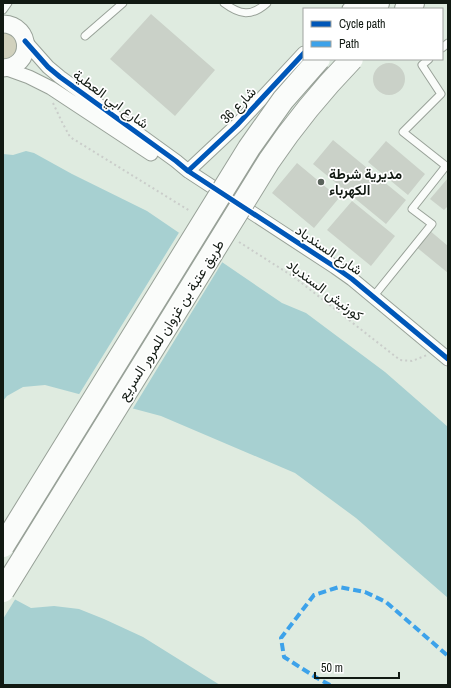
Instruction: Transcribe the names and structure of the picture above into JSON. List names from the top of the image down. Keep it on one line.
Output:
{"streets":{"highway":["طريق عتبة بن غزوان للمرور السريع"],"street":["شارع ابي العطية","شارع 36","شارع السندباد"],"path":["كورنيش السندباد"]},"crossings":[["شارع ابي العطية","شارع 36"],["شارع ابي العطية","شارع السندباد"],["شارع 36","شارع السندباد"],["شارع السندباد","كورنيش السندباد"]],"places":["مديرية شرطة الكهرباء"],"legend":["Cycle path","Path"],"scale_bar":"50 m"}
